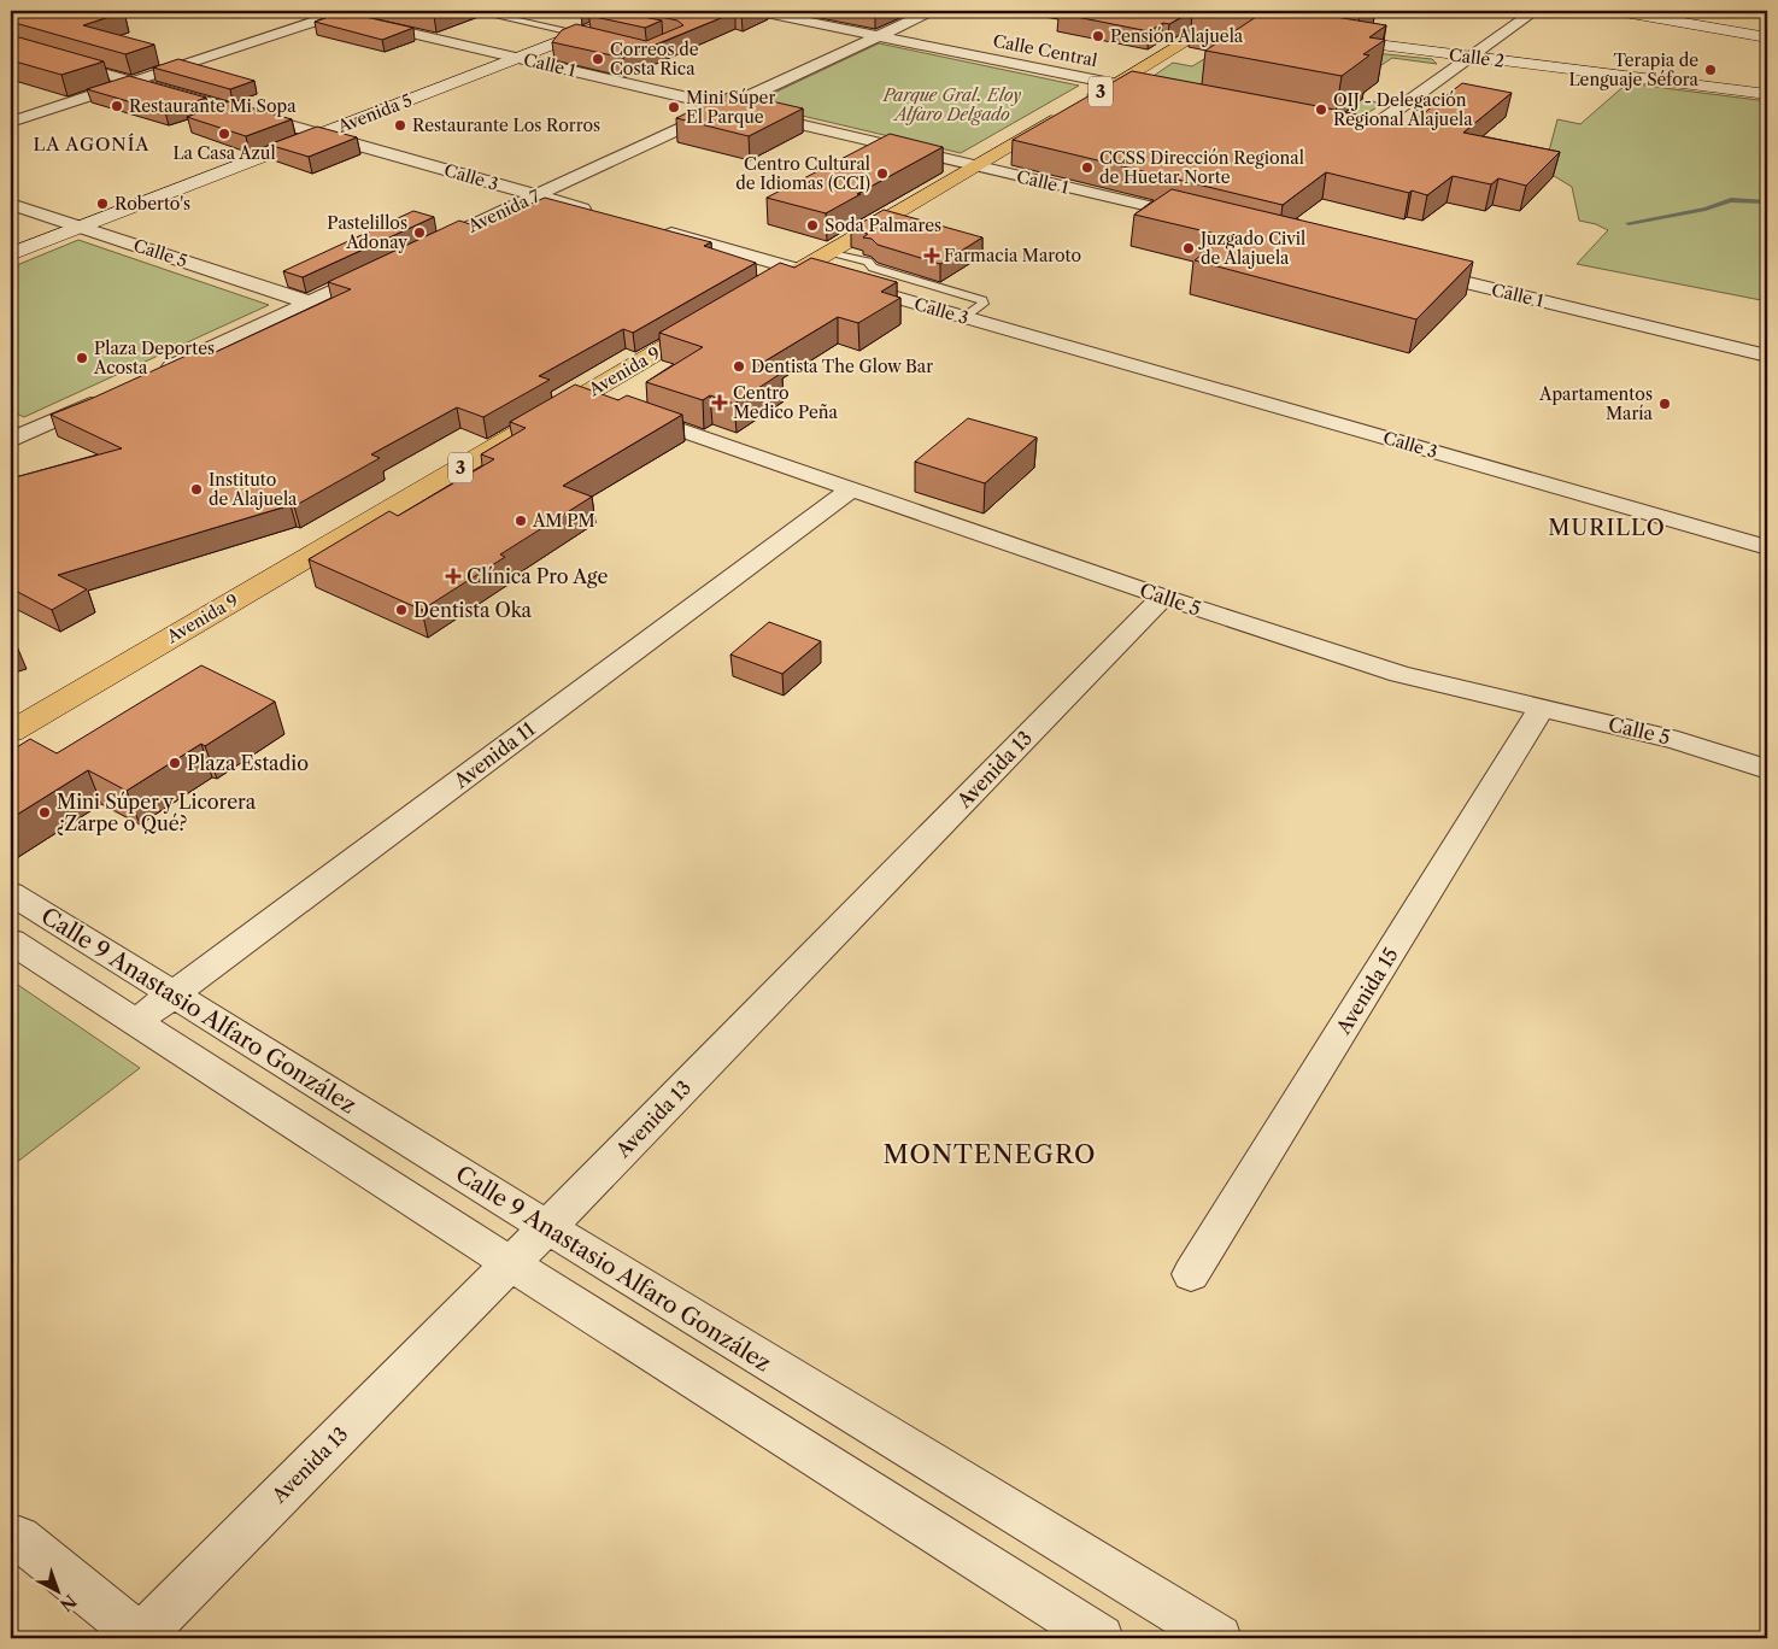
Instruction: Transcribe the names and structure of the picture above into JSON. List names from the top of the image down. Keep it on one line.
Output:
{"streets":{"main road":["3","Avenida 9"],"street":["Calle Central","Calle 2","Calle 1","Avenida 5","Calle 3","Avenida 7","Calle 5","Avenida 11","Avenida 13","Avenida 15","Calle 9 Anastasio Alfaro González"]},"crossings":[["Calle Central","3"],["Calle Central","Avenida 7"],["Calle 1","3"],["Calle 1","Avenida 5"],["Calle 1","Avenida 7"],["3","Calle 3"],["Avenida 5","Calle 3"],["Avenida 5","Calle 5"],["Calle 3","Avenida 7"],["Calle 5","Avenida 9"],["Calle 5","Avenida 11"],["Calle 5","Avenida 13"],["Calle 5","Avenida 15"],["Avenida 11","Calle 9 Anastasio Alfaro González"],["Avenida 13","Calle 9 Anastasio Alfaro González"]],"districts":["LA AGONÍA","MURILLO","MONTENEGRO"],"parks":["Parque Gral. Eloy Alfaro Delgado"],"places":{"other":["Pensión Alajuela","Correos de Costa Rica","Terapia de Lenguaje Séfora","Restaurante Mi Sopa","Mini Súper El Parque","OIJ - Delegación Regional Alajuela","Restaurante Los Rorros","La Casa Azul","CCSS Dirección Regional de Huetar Norte","Centro Cultural de Idiomas (CCI)","Roberto's","Soda Palmares","Pastelillos Adonay","Juzgado Civil de Alajuela","Plaza Deportes Acosta","Dentista The Glow Bar","Apartamentos María","Instituto de Alajuela","AM PM","Dentista Oka","Plaza Estadio","Mini Súper y Licorera ¿Zarpe o Qué?"],"health":["Farmacia Maroto","Centro Medico Peña","Clínica Pro Age"]},"north":"bottom right"}
